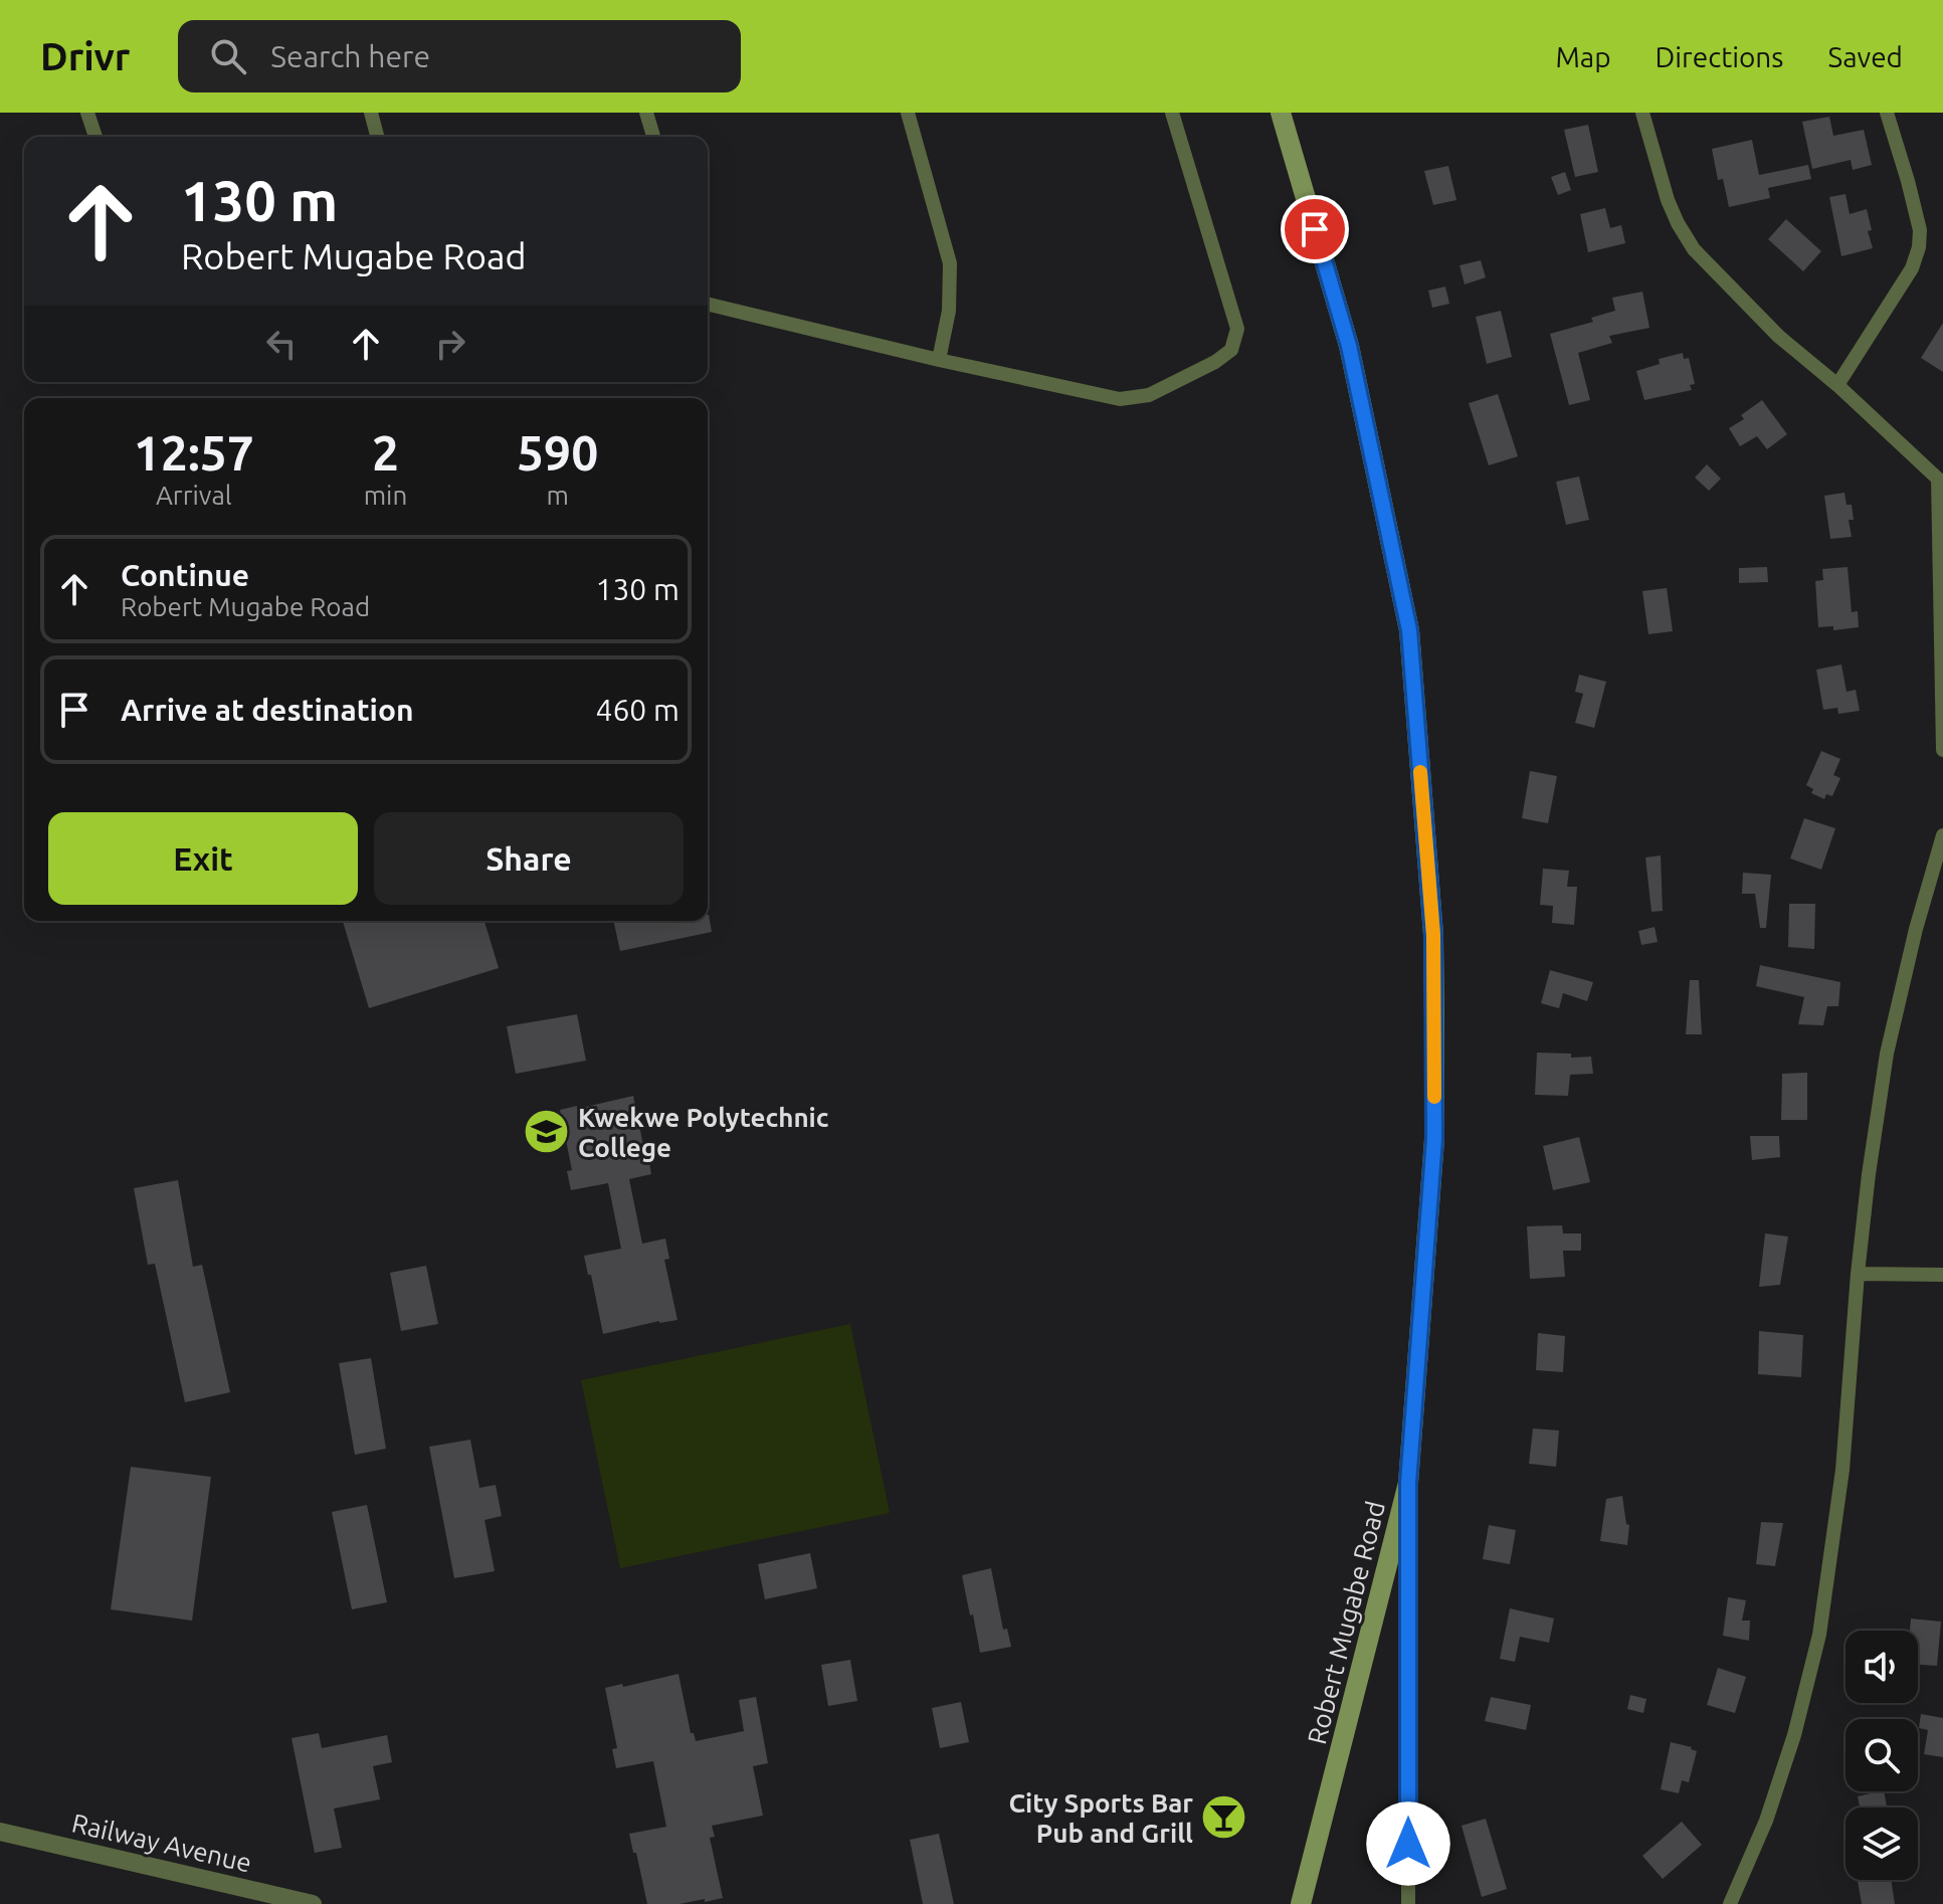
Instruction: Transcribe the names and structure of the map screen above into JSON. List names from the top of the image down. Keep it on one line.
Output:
{"streets":{"main road":["Robert Mugabe Road"],"street":["Railway Avenue"]},"places":{"school or university":["Kwekwe Polytechnic College"],"bar":["City Sports Bar Pub and Grill"]},"page":{"header":"Drivr","search":"Search here","nav":["Map","Directions","Saved"],"turn":["130 m","Robert Mugabe Road"],"eta":["12:57","Arrival","2","min","590","m"],"list":[{"name":"Continue","note":"Robert Mugabe Road","value":"130 m"},{"name":"Arrive at destination","value":"460 m"}],"buttons":["Exit","Share"]}}
